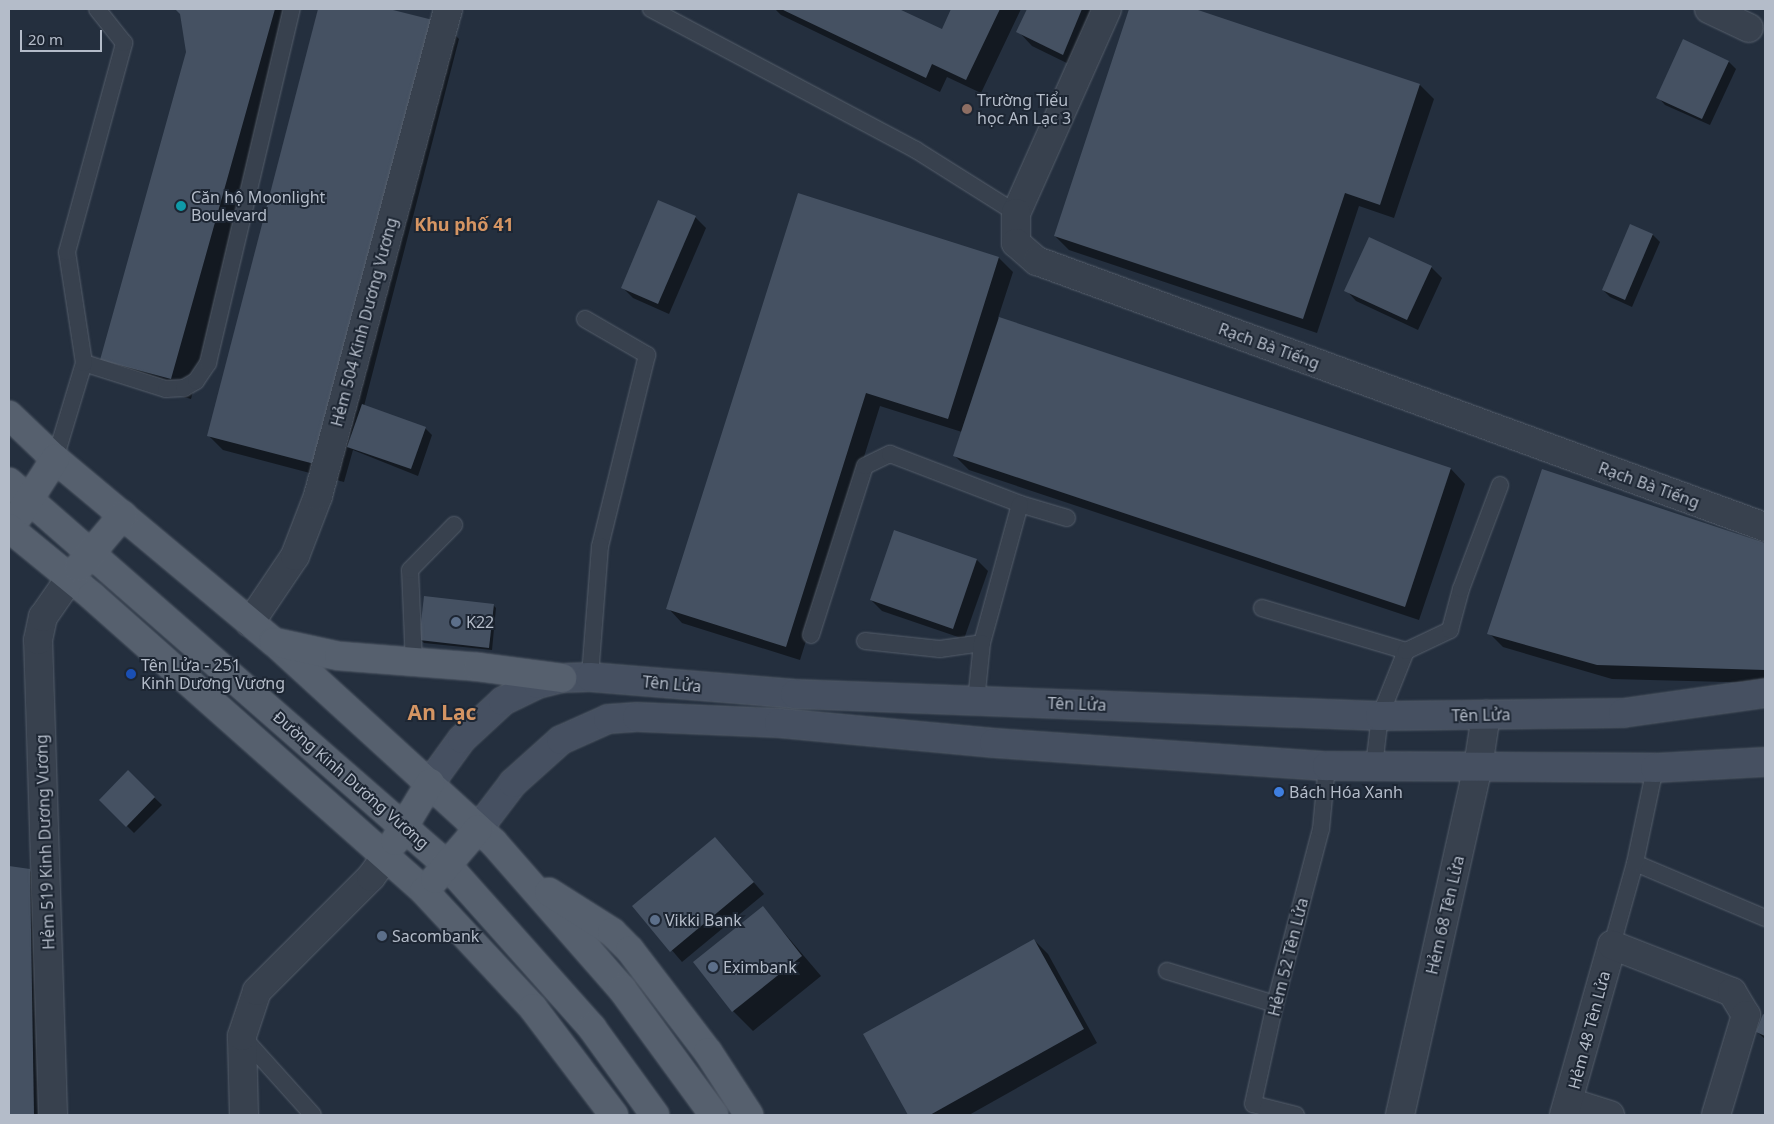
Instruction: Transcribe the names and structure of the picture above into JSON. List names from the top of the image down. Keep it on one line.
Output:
{"streets":{"main road":["Tên Lửa","Đường Kinh Dương Vương"],"street":["Hẻm 504 Kinh Dương Vương","Rạch Bà Tiếng","Hẻm 519 Kinh Dương Vương","Hẻm 68 Tên Lửa","Hẻm 48 Tên Lửa"],"lane":["Hẻm 52 Tên Lửa"]},"crossings":[["Tên Lửa","Hẻm 68 Tên Lửa"],["Tên Lửa","Hẻm 52 Tên Lửa"],["Đường Kinh Dương Vương","Hẻm 519 Kinh Dương Vương"]],"districts":["Khu phố 41","An Lạc"],"places":["Trường Tiểu học An Lạc 3","Căn hộ Moonlight Boulevard","K22","Tên Lửa - 251 Kinh Dương Vương","Bách Hóa Xanh","Vikki Bank","Sacombank","Eximbank"],"scale_bar":"20 m"}
